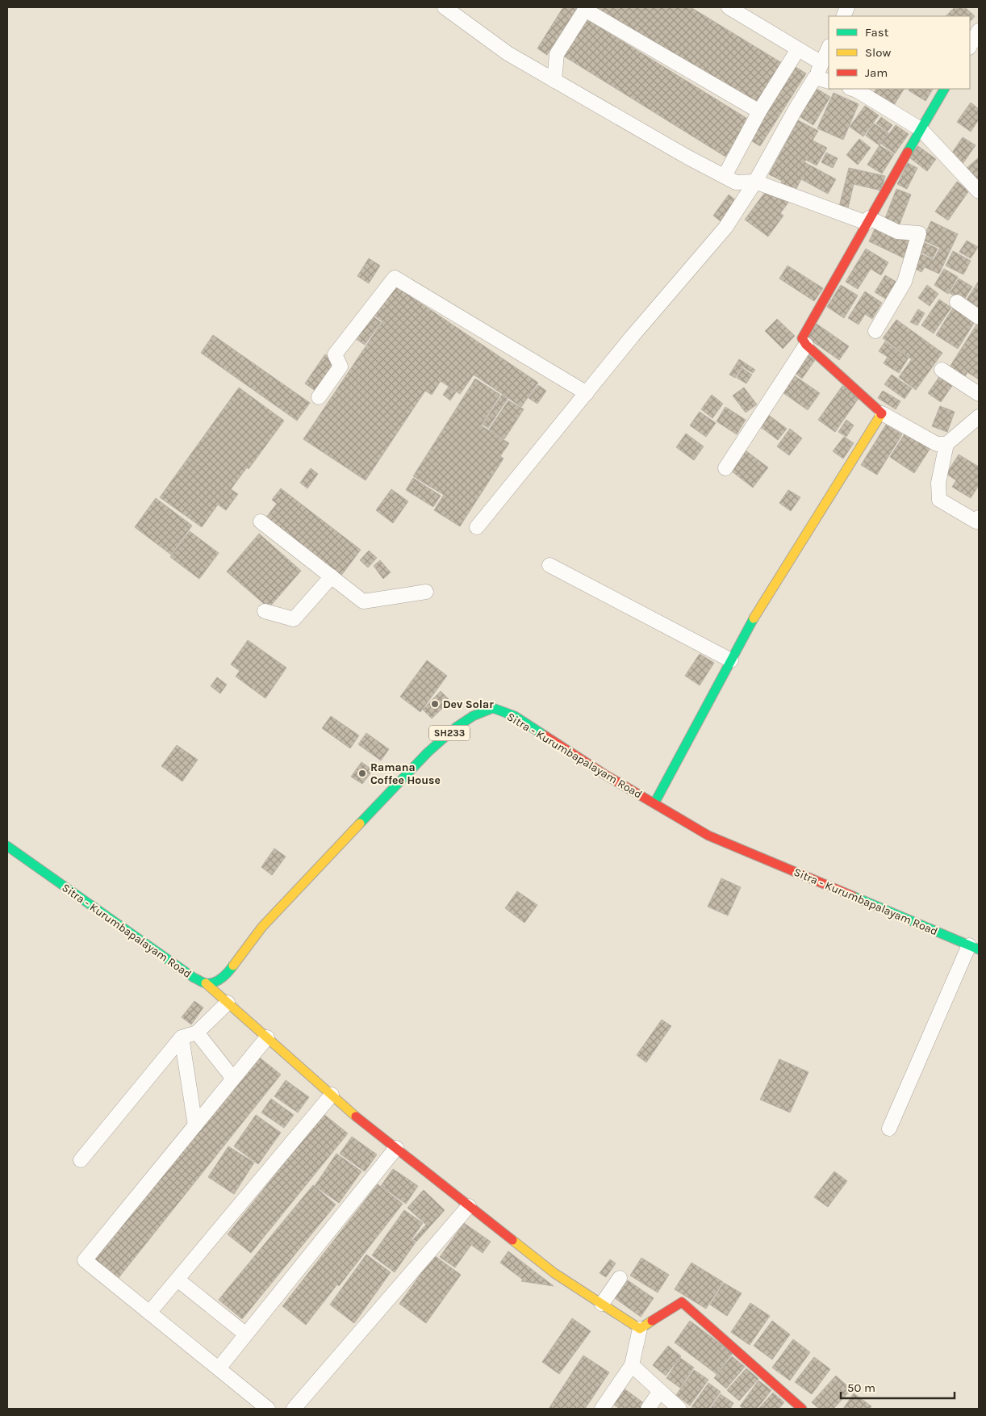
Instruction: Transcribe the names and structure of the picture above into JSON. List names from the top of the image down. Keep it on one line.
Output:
{"streets":{"street":["SH233","Sitra - Kurumbapalayam Road"]},"places":["Dev Solar","Ramana Coffee House"],"legend":["Fast","Slow","Jam"],"scale_bar":"50 m"}
